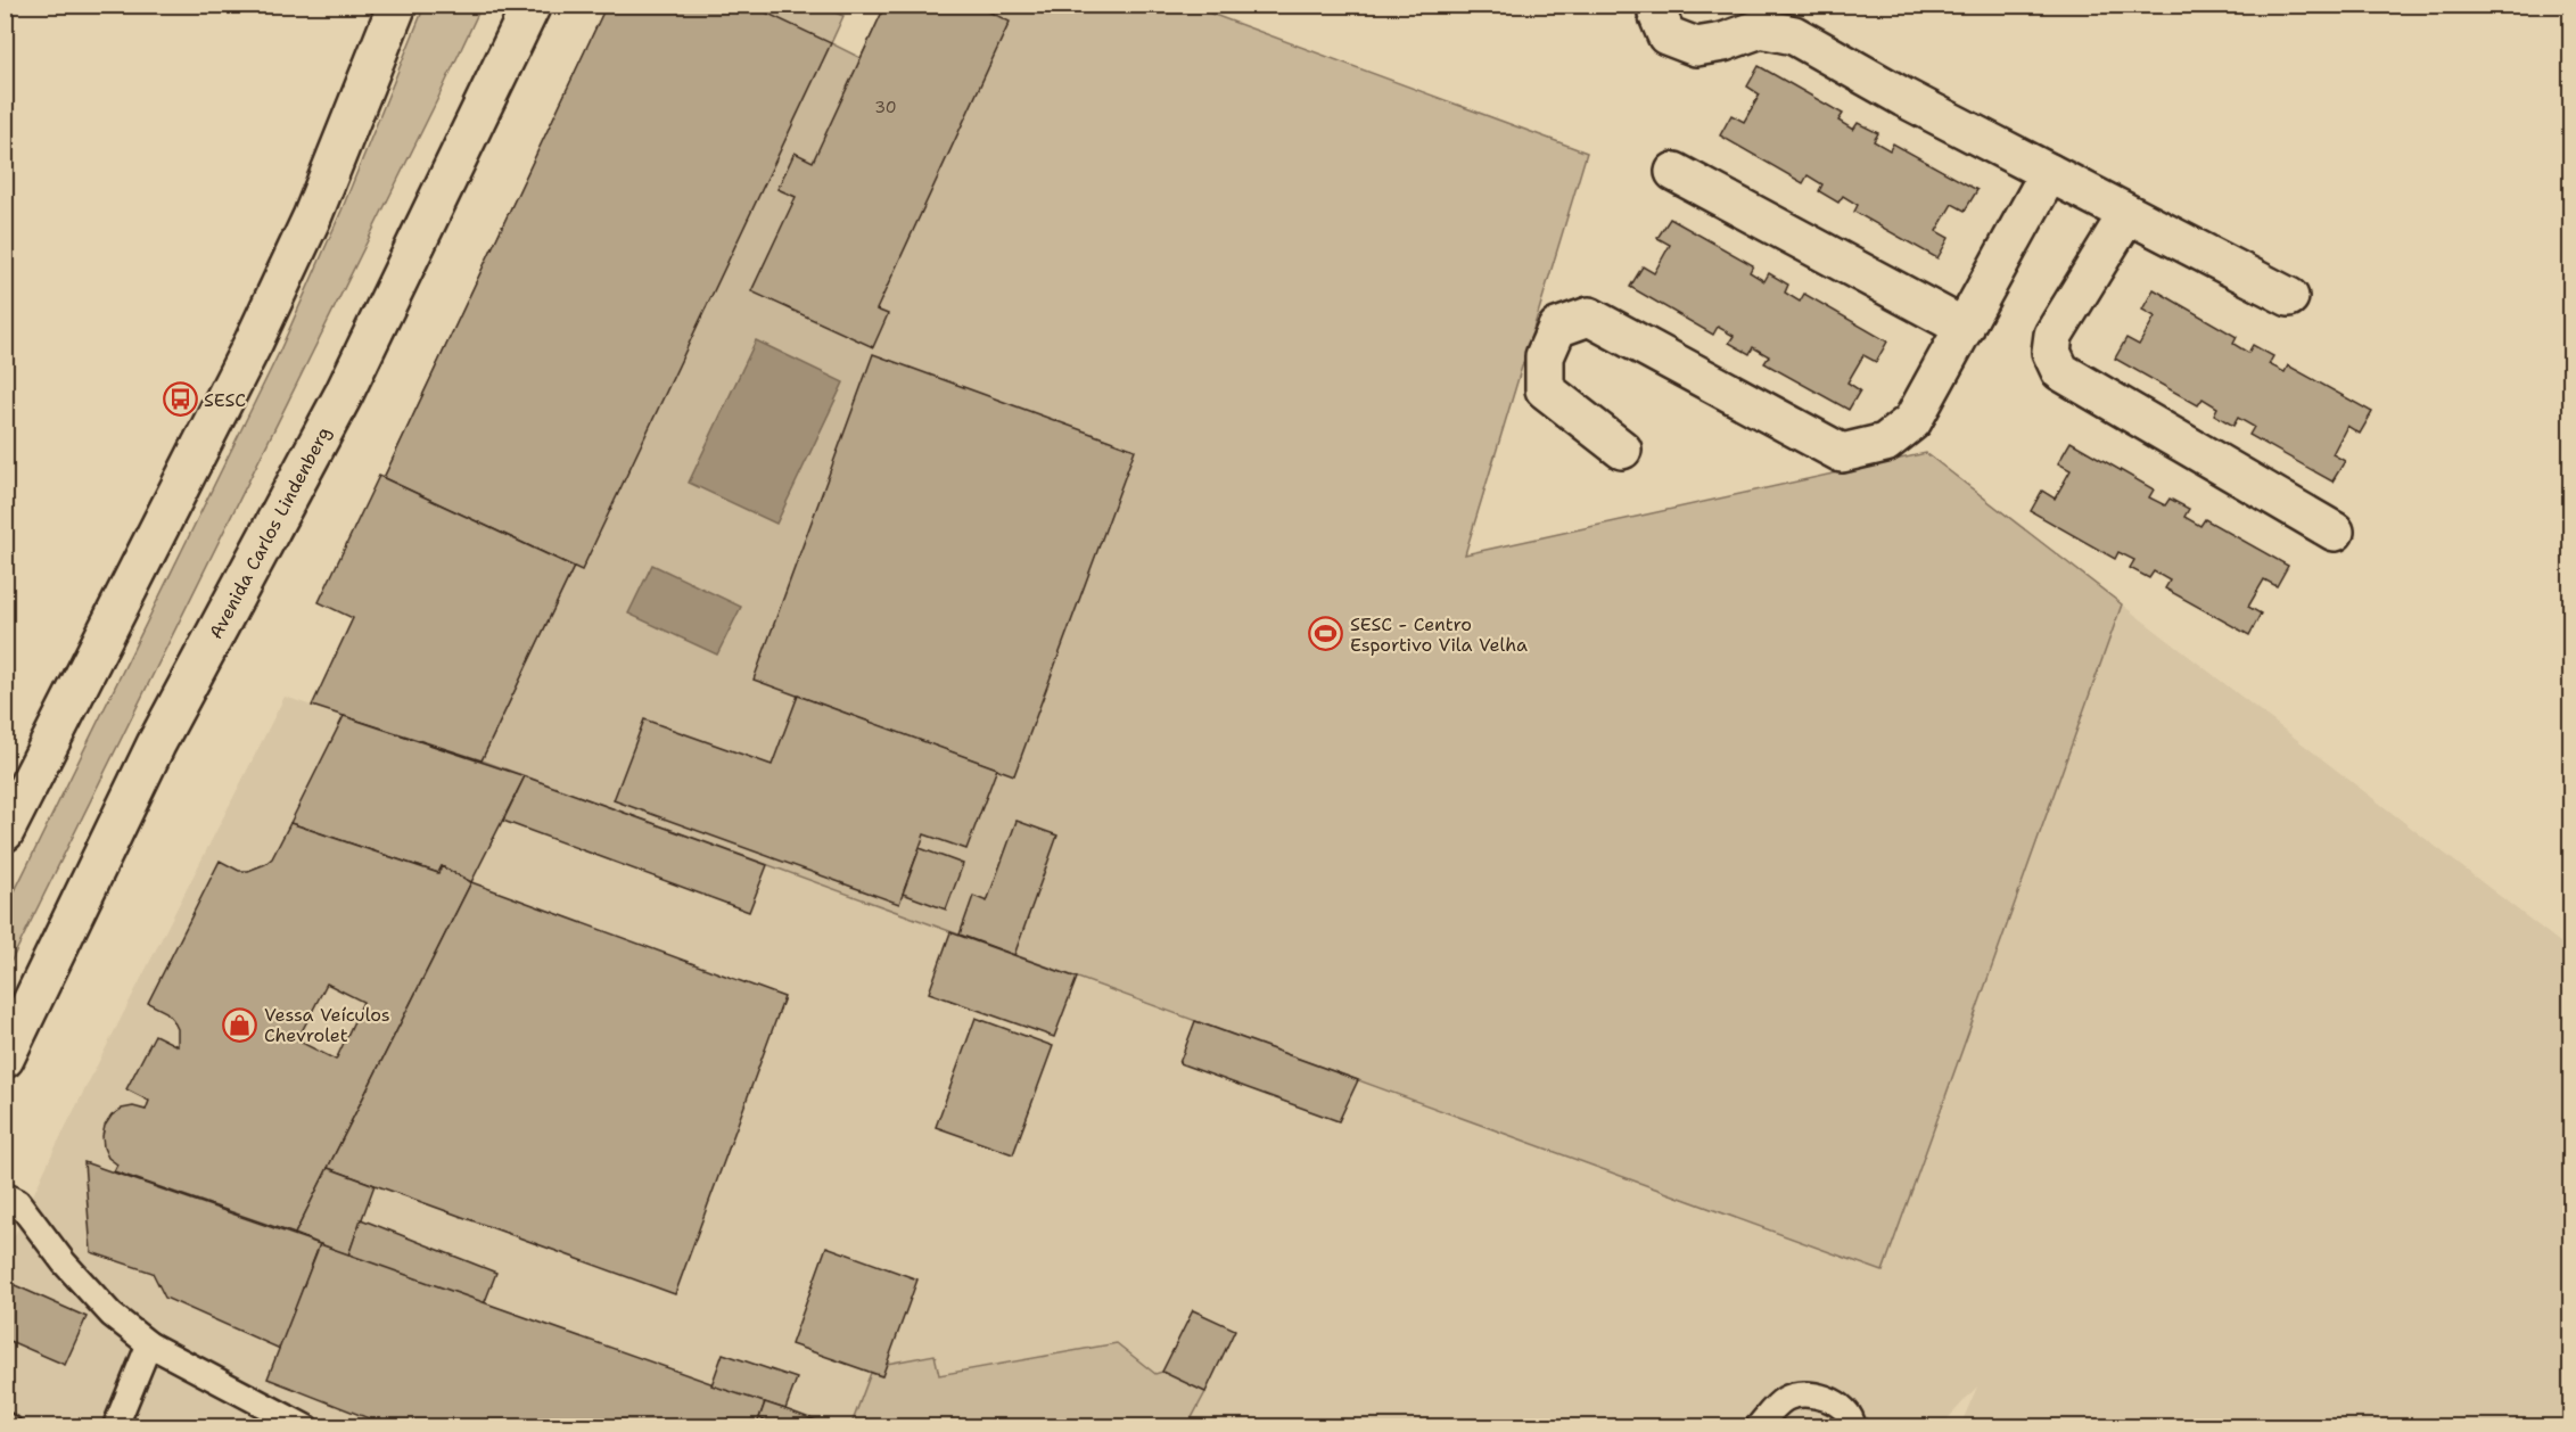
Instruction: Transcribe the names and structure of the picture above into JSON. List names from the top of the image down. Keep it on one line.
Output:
{"streets":{"street":["Avenida Carlos Lindenberg"]},"places":{"bus stop":["SESC"],"sports":["SESC - Centro Esportivo Vila Velha"],"shop":["Vessa Veículos Chevrolet"]},"house_numbers":["30"]}
